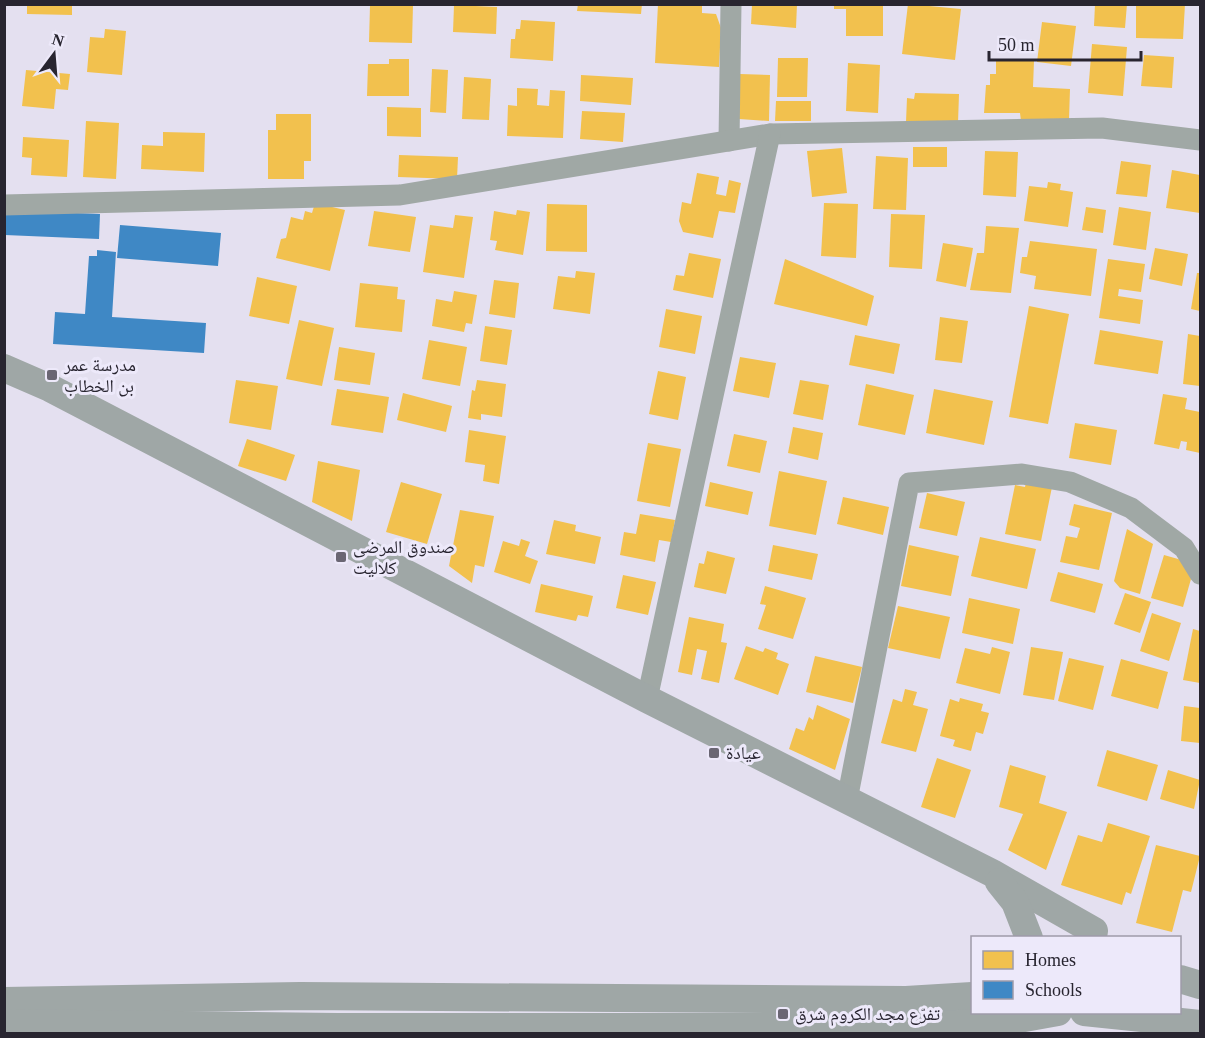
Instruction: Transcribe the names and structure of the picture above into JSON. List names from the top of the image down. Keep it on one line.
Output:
{"places":{"transit":["مدرسة عمر بن الخطاب","صندوق المرضى كلاليت","عيادة","تفرّع مجد الكروم شرق"]},"legend":["Homes","Schools"],"scale_bar":"50 m","north":"top"}
